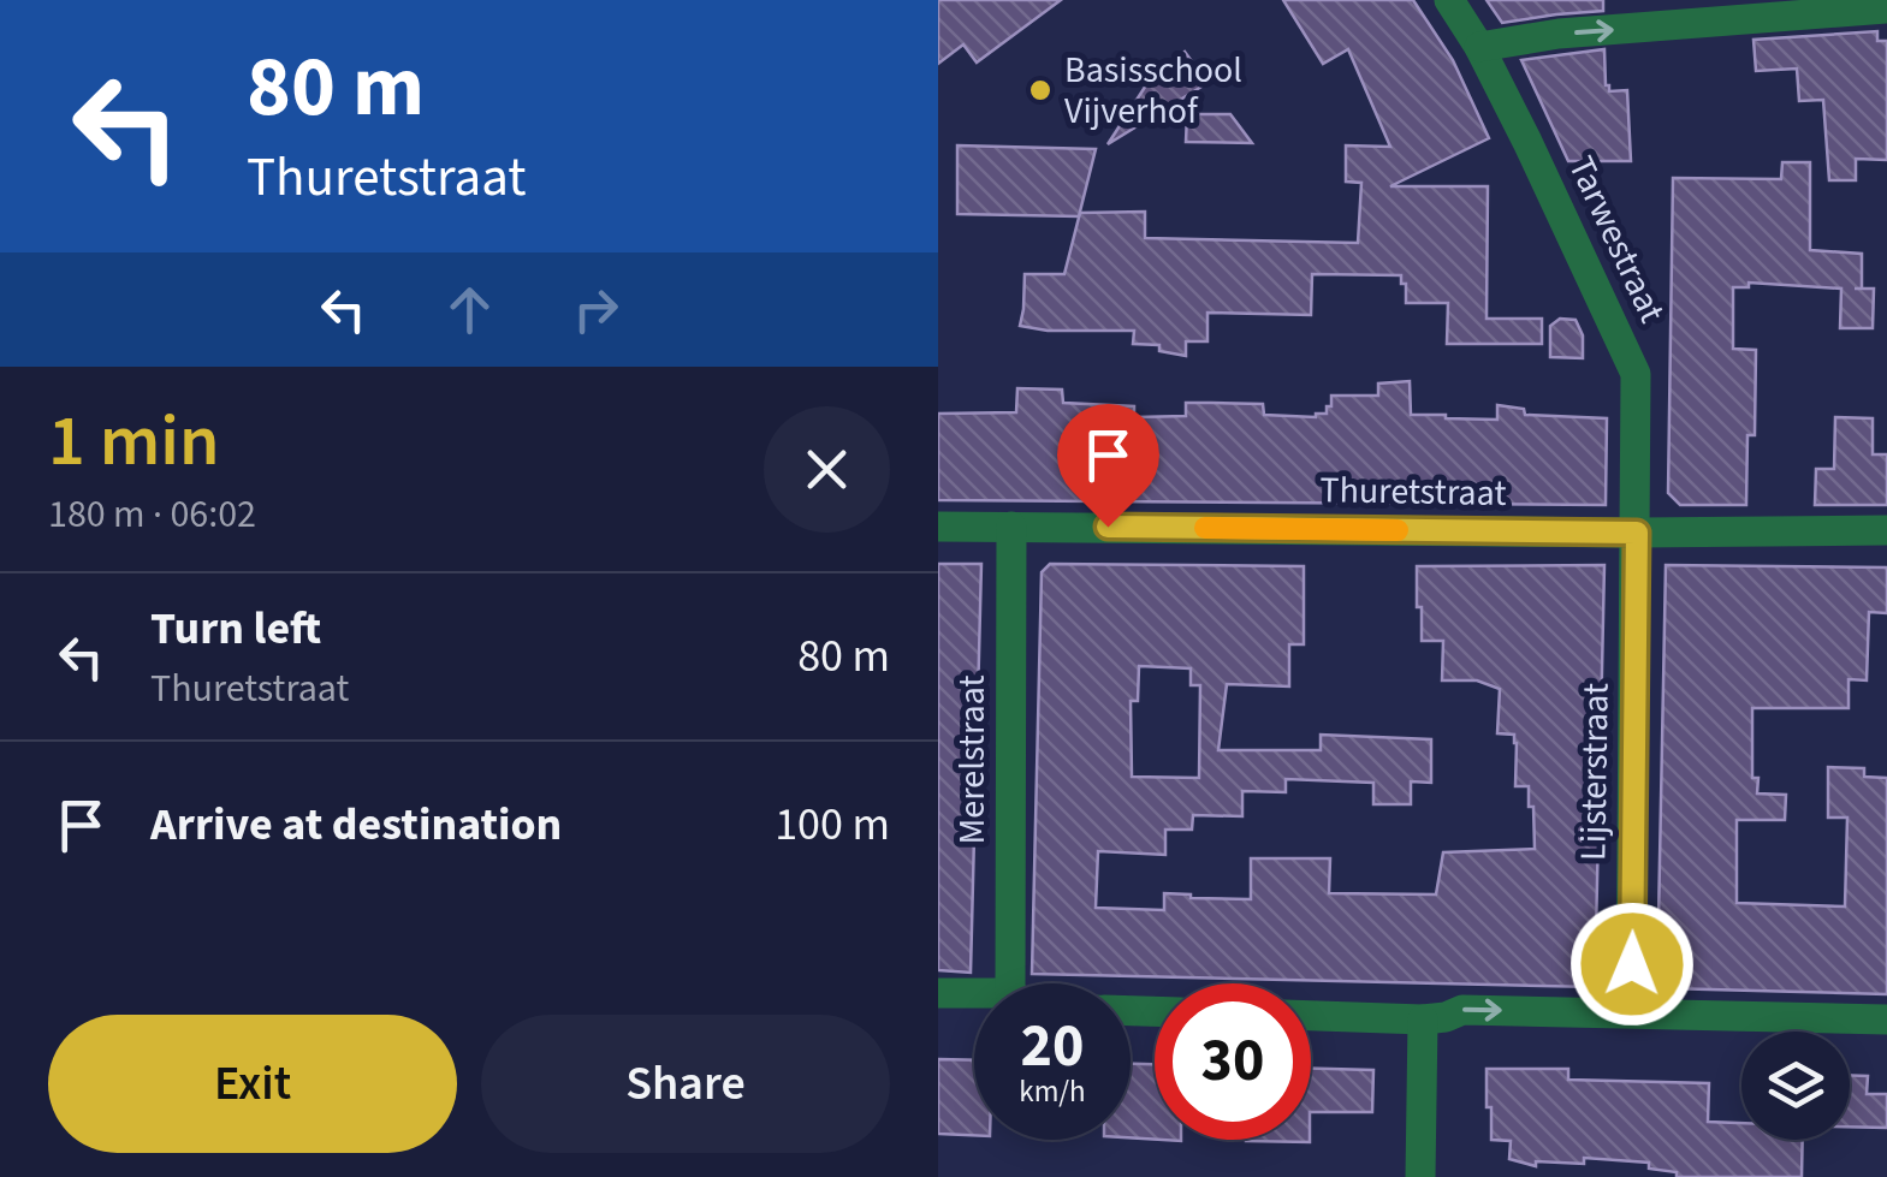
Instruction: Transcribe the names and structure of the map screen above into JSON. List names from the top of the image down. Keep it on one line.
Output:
{"streets":{"street":["Tarwestraat","Thuretstraat","Merelstraat","Lijsterstraat"]},"crossings":[["Tarwestraat","Thuretstraat"],["Tarwestraat","Lijsterstraat"],["Thuretstraat","Merelstraat"],["Thuretstraat","Lijsterstraat"]],"places":["Basisschool Vijverhof"],"page":{"turn":["80 m","Thuretstraat"],"heading":["1 min","180 m · 06:02"],"list":[{"name":"Turn left","note":"Thuretstraat","value":"80 m"},{"name":"Arrive at destination","value":"100 m"}],"speed":"20 km/h","limit":"30","buttons":["Exit","Share"]}}
